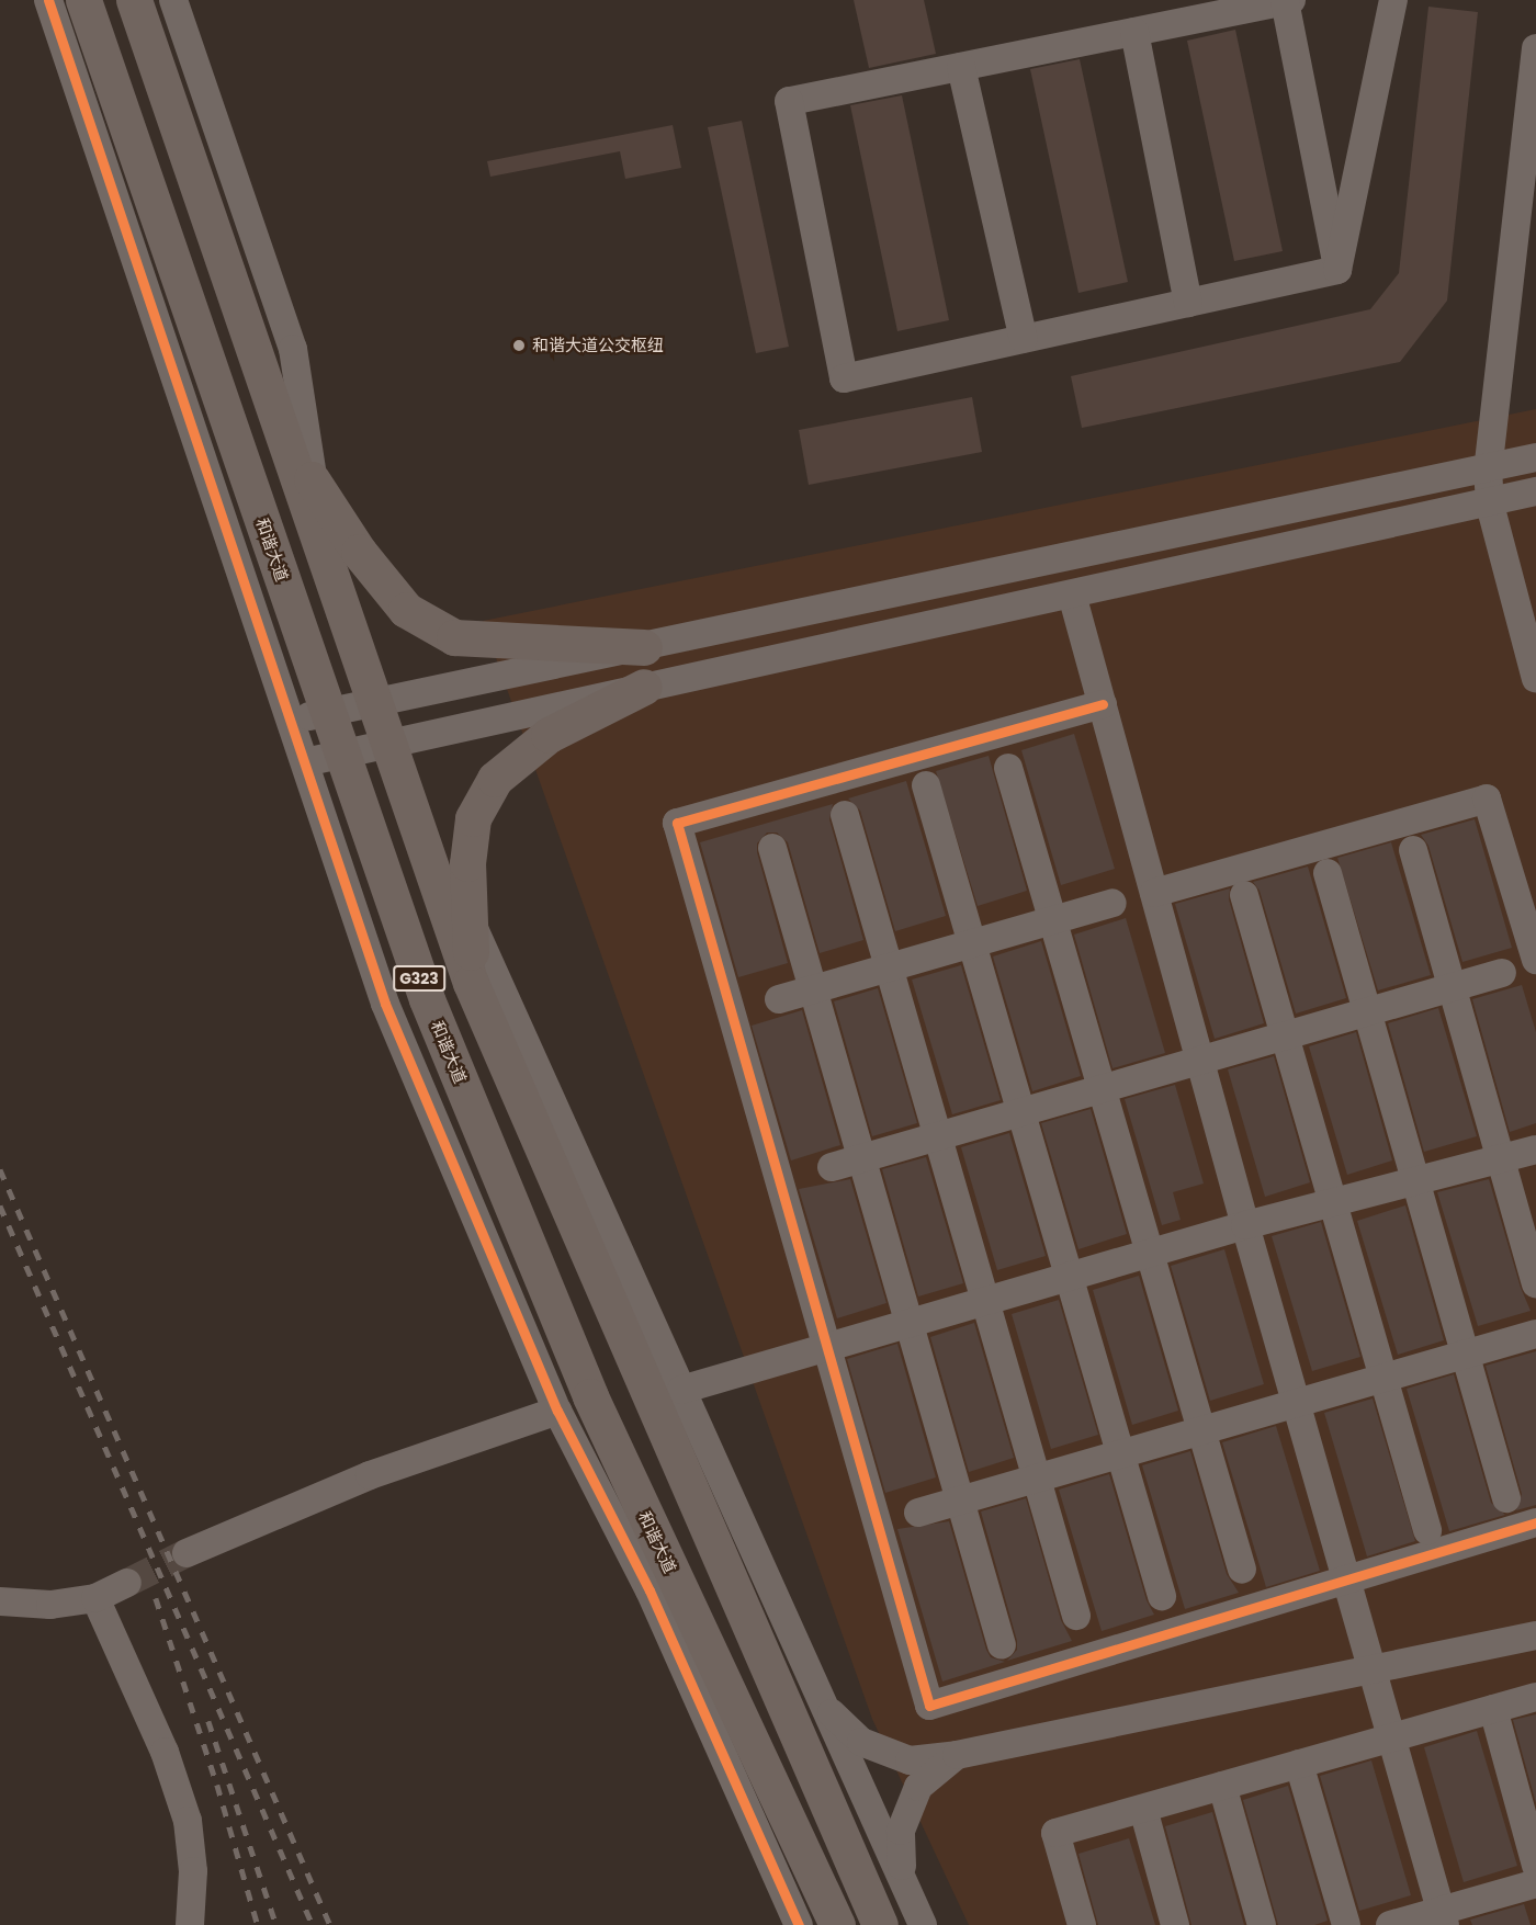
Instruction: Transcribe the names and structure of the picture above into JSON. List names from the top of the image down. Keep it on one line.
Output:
{"streets":{"highway":["和谐大道","G323"]},"places":["和谐大道公交枢纽"]}
